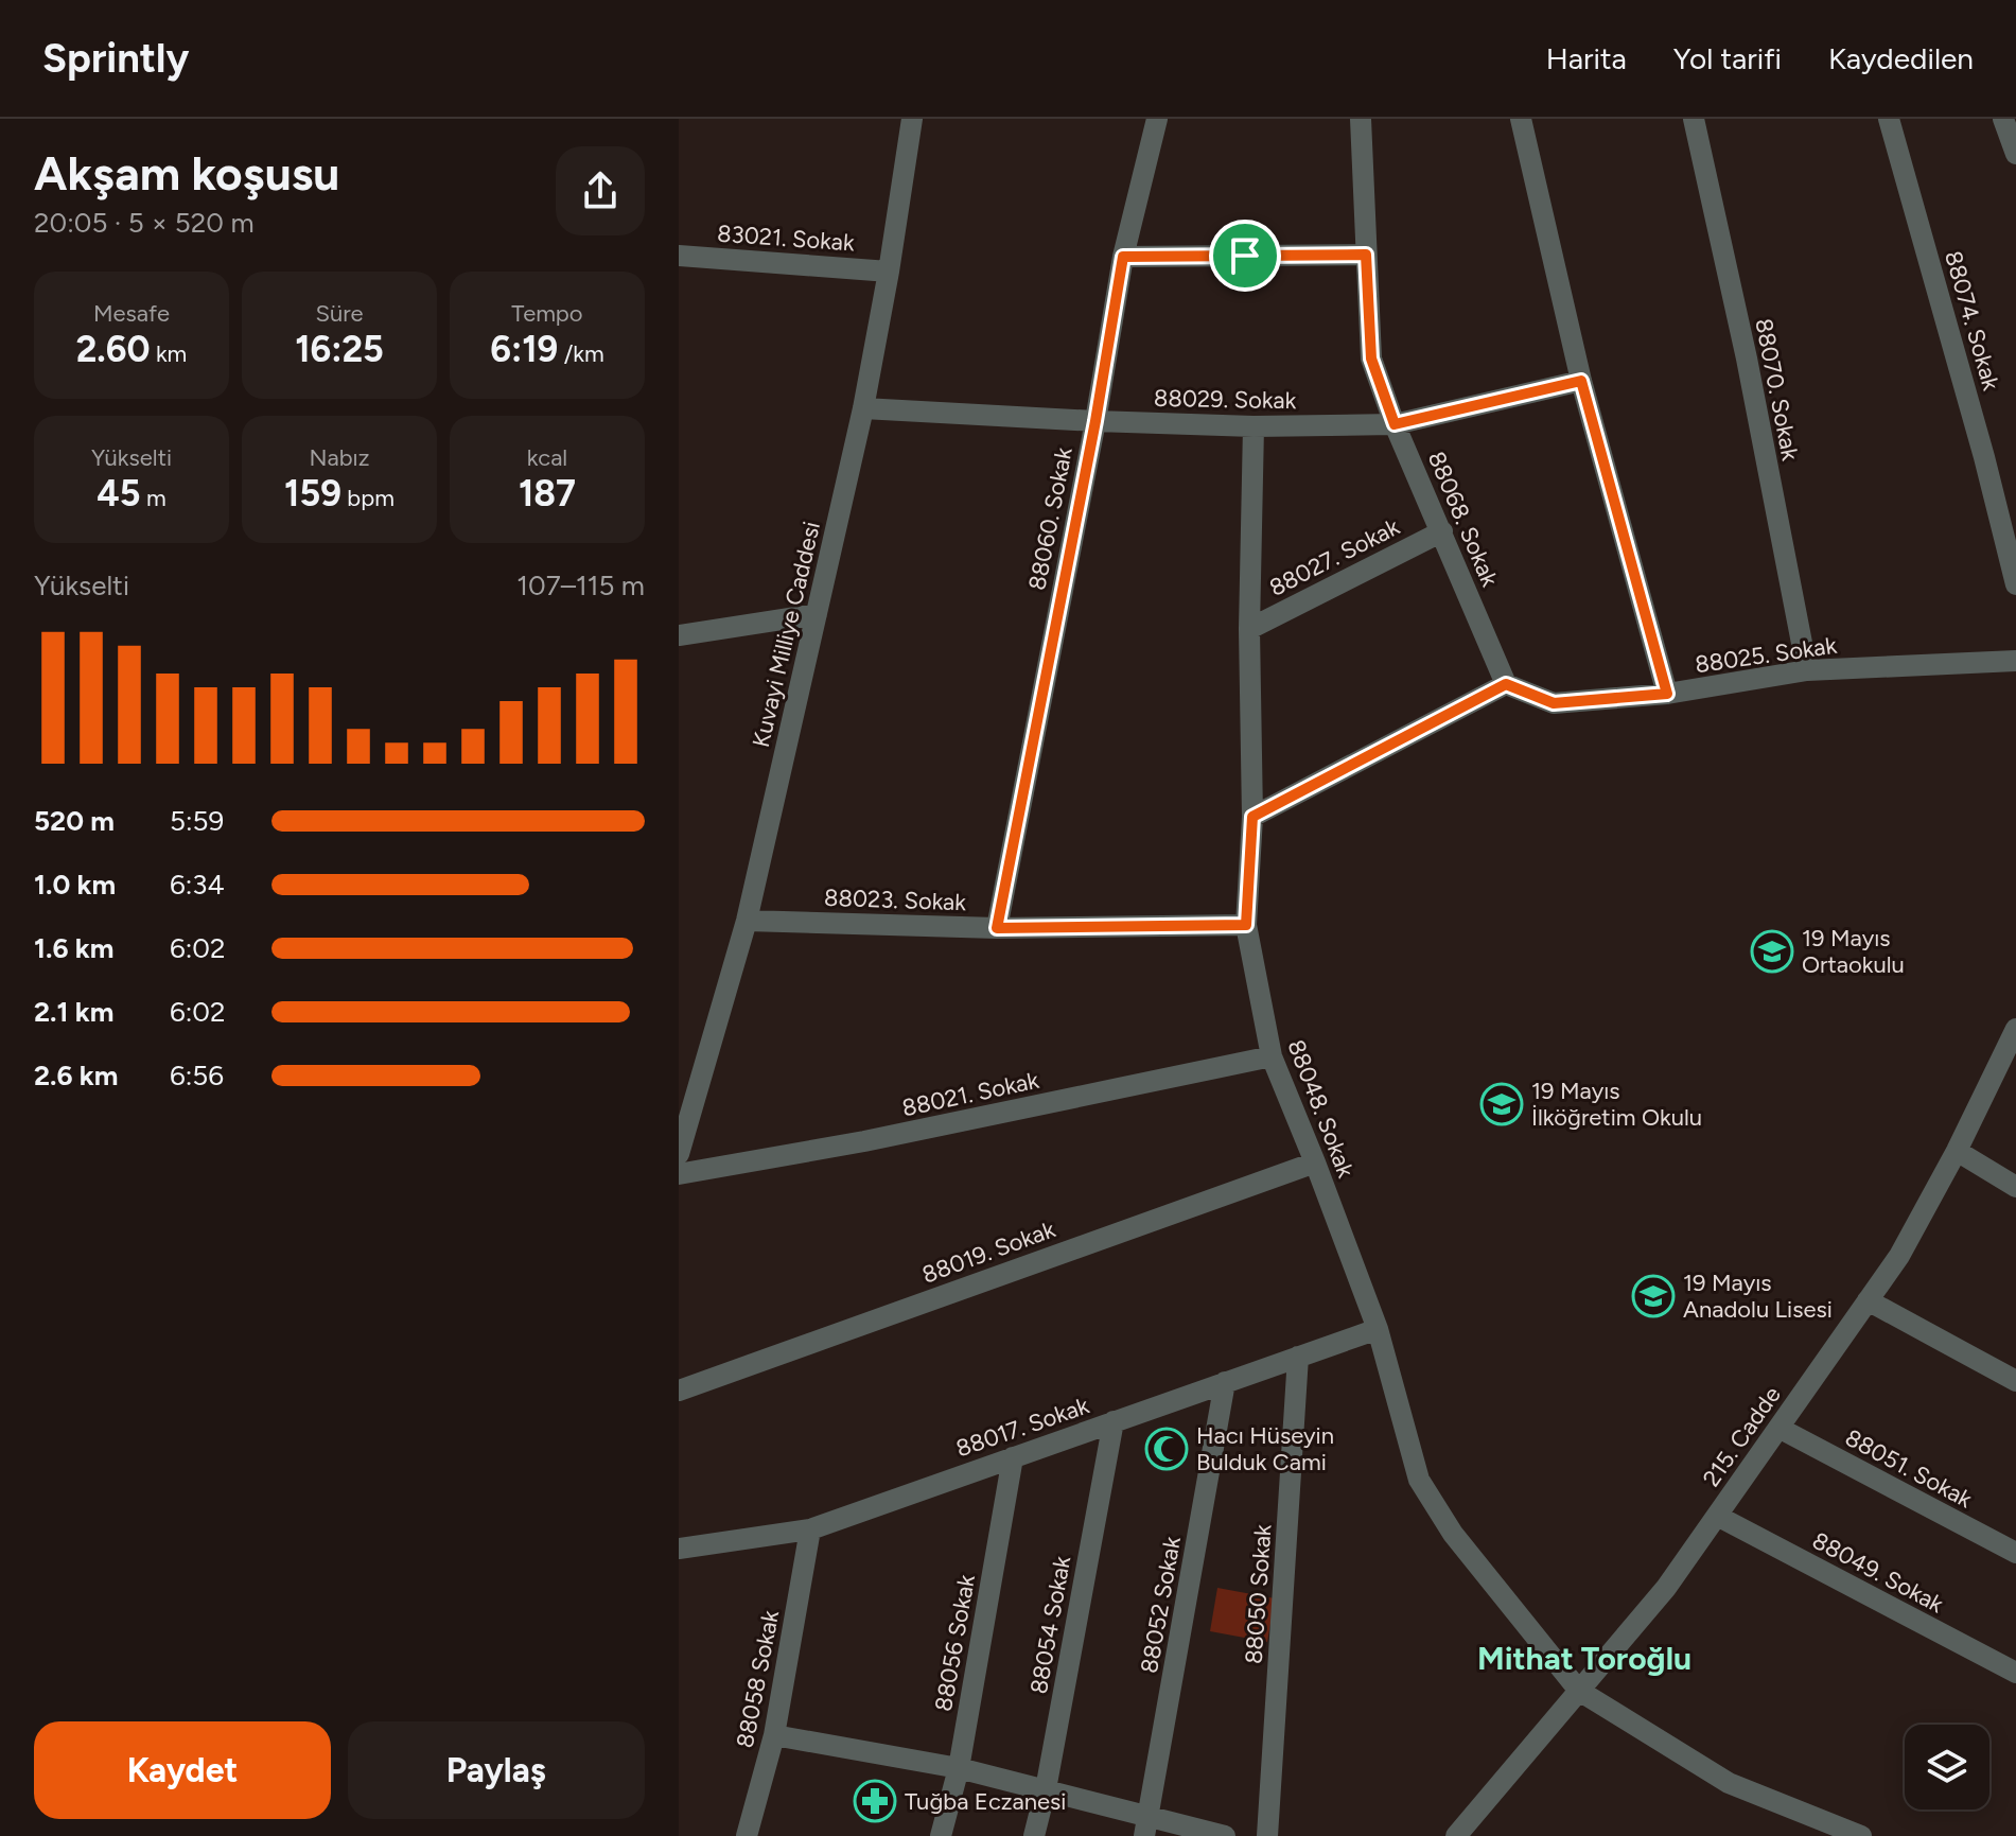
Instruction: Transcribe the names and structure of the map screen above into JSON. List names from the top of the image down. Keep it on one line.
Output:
{"streets":{"street":["83021. Sokak","88074. Sokak","88070. Sokak","88029. Sokak","88060. Sokak","88068. Sokak","88027. Sokak","Kuvayi Milliye Caddesi","88025. Sokak","88023. Sokak","88021. Sokak","88048. Sokak","88019. Sokak","88017. Sokak","215. Cadde","88051. Sokak","88049. Sokak","88050 Sokak","88052 Sokak","88054 Sokak","88056 Sokak","88058 Sokak"]},"crossings":[["83021. Sokak","Kuvayi Milliye Caddesi"],["88070. Sokak","88025. Sokak"],["88029. Sokak","88060. Sokak"],["88029. Sokak","88068. Sokak"],["88029. Sokak","Kuvayi Milliye Caddesi"],["88029. Sokak","88048. Sokak"],["88060. Sokak","88023. Sokak"],["88068. Sokak","88027. Sokak"],["88068. Sokak","88025. Sokak"],["88027. Sokak","88048. Sokak"],["Kuvayi Milliye Caddesi","88023. Sokak"],["88023. Sokak","88048. Sokak"],["88021. Sokak","88048. Sokak"],["88048. Sokak","88019. Sokak"],["88048. Sokak","88017. Sokak"],["88048. Sokak","215. Cadde"],["88017. Sokak","88050 Sokak"],["88017. Sokak","88052 Sokak"],["88017. Sokak","88054 Sokak"],["88017. Sokak","88056 Sokak"],["88017. Sokak","88058 Sokak"],["215. Cadde","88051. Sokak"],["215. Cadde","88049. Sokak"]],"districts":["Mithat Toroğlu"],"places":{"school or university":["19 Mayıs Ortaokulu","19 Mayıs İlköğretim Okulu","19 Mayıs Anadolu Lisesi"],"mosque":["Hacı Hüseyin Bulduk Cami"],"pharmacy":["Tuğba Eczanesi"]},"page":{"header":"Sprintly","nav":["Harita","Yol tarifi","Kaydedilen"],"heading":["Akşam koşusu","20:05 · 5 × 520 m"],"stats":[["Mesafe","2.60 km"],["Süre","16:25"],["Tempo","6:19 /km"],["Yükselti","45 m"],["Nabız","159 bpm"],["kcal","187"]],"chart":["Yükselti","107–115 m"],"list":[{"name":"520 m","note":"5:59"},{"name":"1.0 km","note":"6:34"},{"name":"1.6 km","note":"6:02"},{"name":"2.1 km","note":"6:02"},{"name":"2.6 km","note":"6:56"}],"buttons":["Kaydet","Paylaş"]}}
